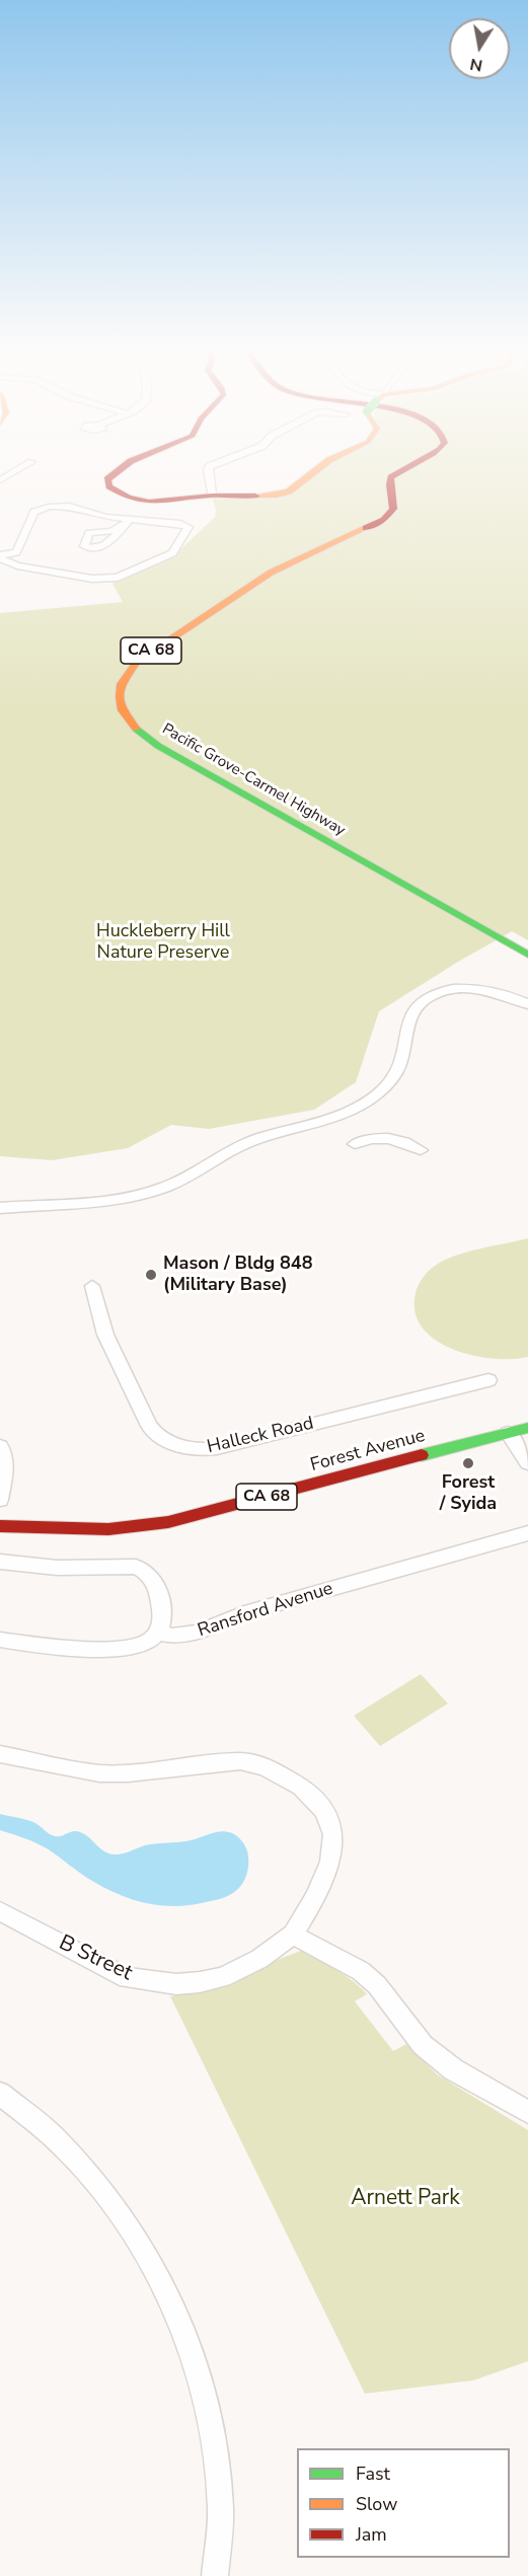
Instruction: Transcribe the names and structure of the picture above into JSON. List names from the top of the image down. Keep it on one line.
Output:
{"streets":{"main road":["CA 68","Pacific Grove-Carmel Highway","Forest Avenue"],"street":["Halleck Road","Ransford Avenue","B Street"]},"parks":["Huckleberry Hill Nature Preserve","Arnett Park"],"places":["Mason / Bldg 848 (Military Base)","Forest / Syida"],"legend":["Fast","Slow","Jam"],"north":"bottom"}
